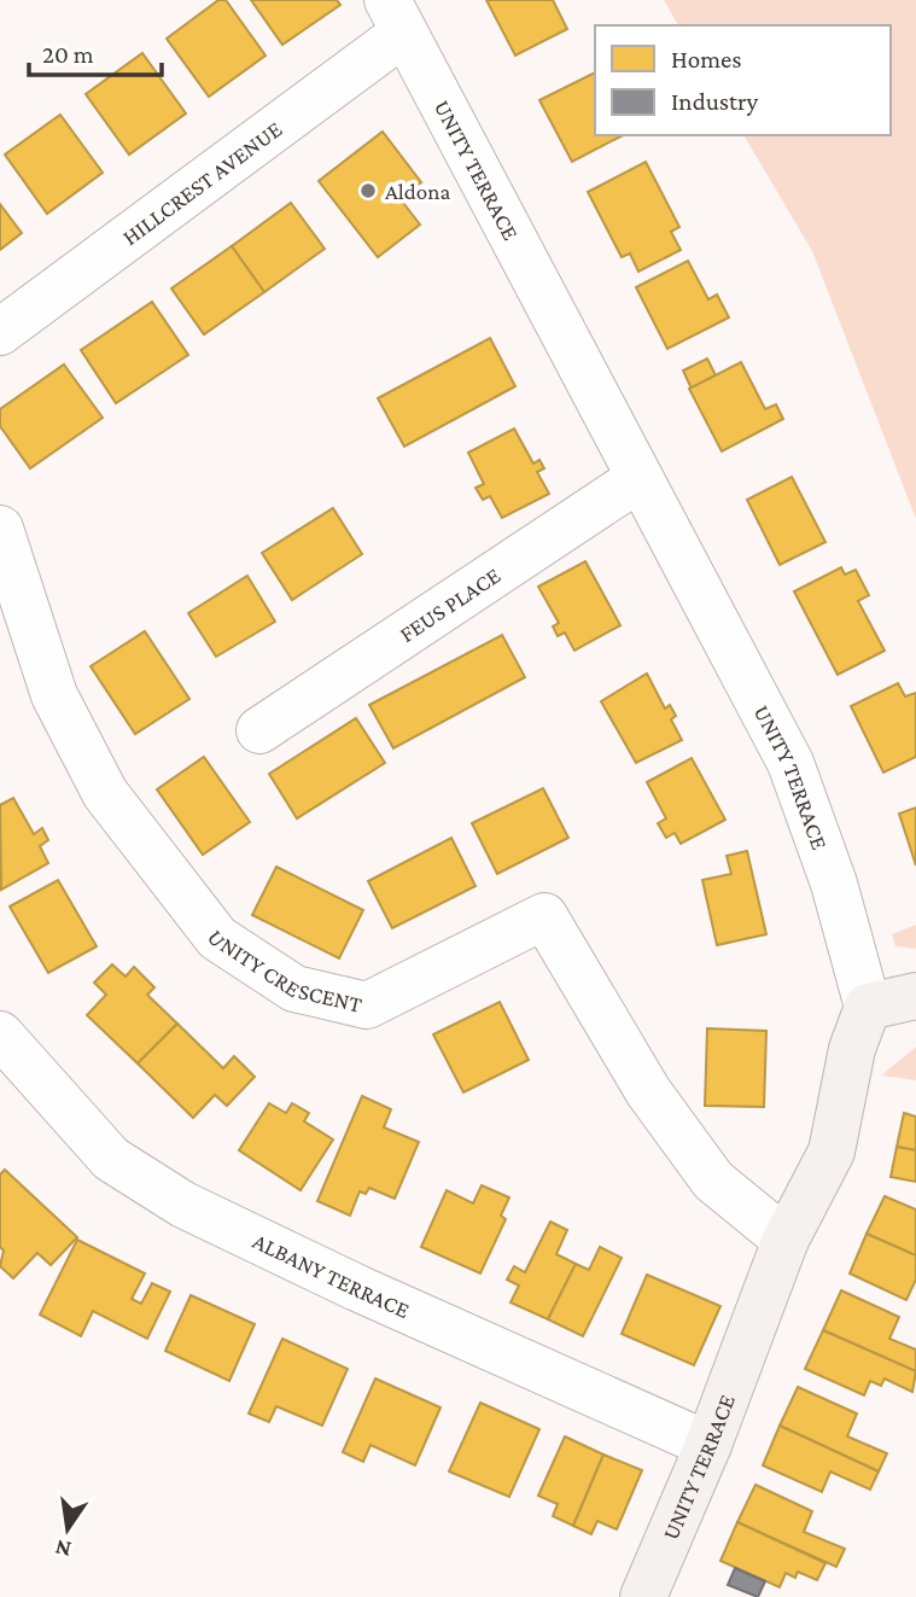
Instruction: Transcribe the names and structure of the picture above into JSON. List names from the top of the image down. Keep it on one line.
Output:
{"streets":{"street":["UNITY TERRACE","HILLCREST AVENUE","FEUS PLACE","UNITY CRESCENT","ALBANY TERRACE"]},"crossings":[["UNITY TERRACE","HILLCREST AVENUE"],["UNITY TERRACE","FEUS PLACE"],["UNITY TERRACE","UNITY CRESCENT"],["UNITY TERRACE","ALBANY TERRACE"]],"places":["Aldona"],"legend":["Homes","Industry"],"scale_bar":"20 m","north":"bottom"}
